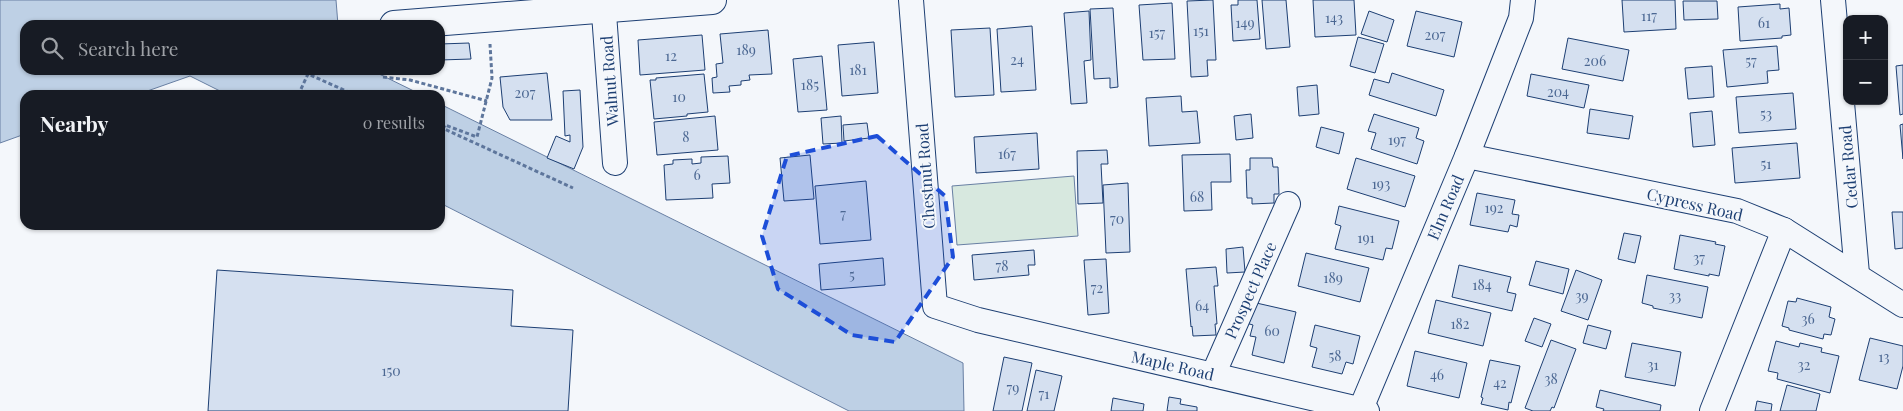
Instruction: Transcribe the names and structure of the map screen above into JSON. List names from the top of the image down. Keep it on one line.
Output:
{"streets":{"street":["Walnut Road","Cedar Road","Chestnut Road","Cypress Road","Elm Road","Prospect Place","Maple Road"]},"crossings":[["Cedar Road","Cypress Road"],["Chestnut Road","Maple Road"],["Cypress Road","Elm Road"],["Elm Road","Maple Road"],["Prospect Place","Maple Road"]],"house_numbers":["117","143","149","61","151","157","207","189","12","24","206","57","181","185","204","207","10","53","8","197","167","51","6","193","68","192","7","70","191","37","78","5","189","184","72","39","33","64","36","182","60","58","13","31","32","150","46","38","42","79","71"],"page":{"map_buttons":["+","−"],"search":"Search here","heading":["Nearby","0 results"]}}
